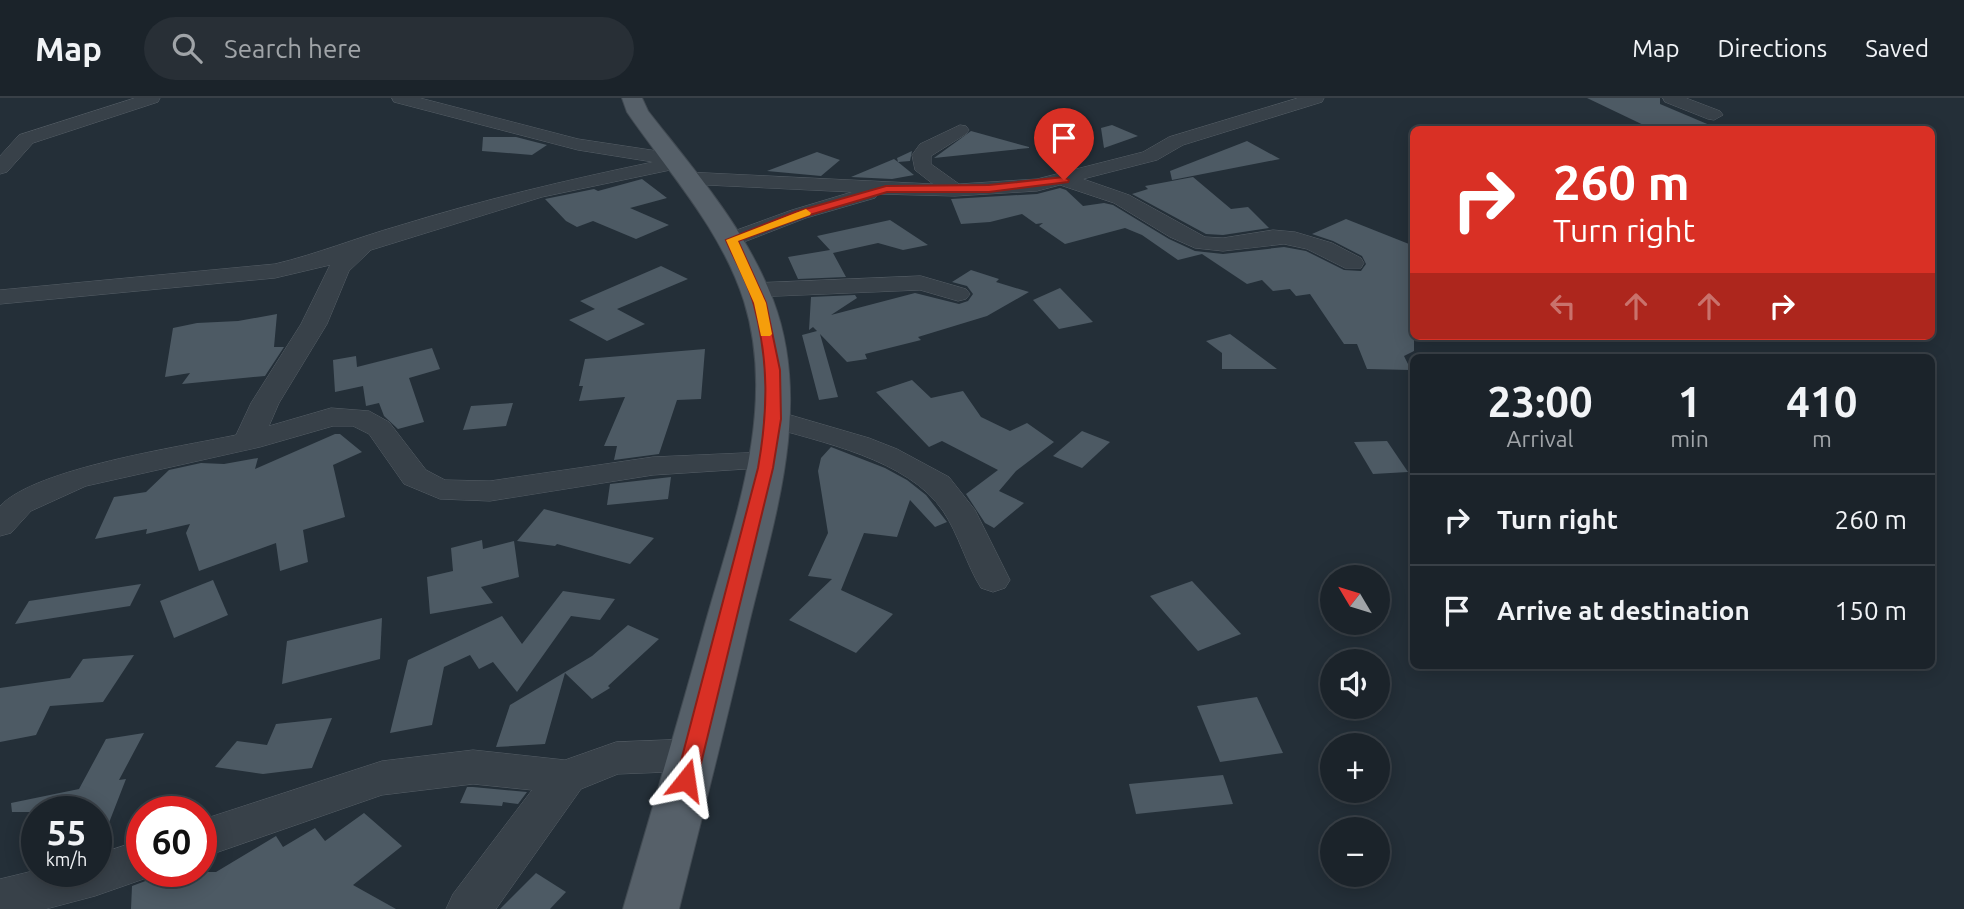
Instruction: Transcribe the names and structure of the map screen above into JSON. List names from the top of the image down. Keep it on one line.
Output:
{"north":"top left","page":{"header":"Map","search":"Search here","nav":["Map","Directions","Saved"],"turn":["260 m","Turn right"],"eta":["23:00","Arrival","1","min","410","m"],"list":[{"name":"Turn right","value":"260 m"},{"name":"Arrive at destination","value":"150 m"}],"map_buttons":["+","−"],"speed":"55 km/h","limit":"60"}}
